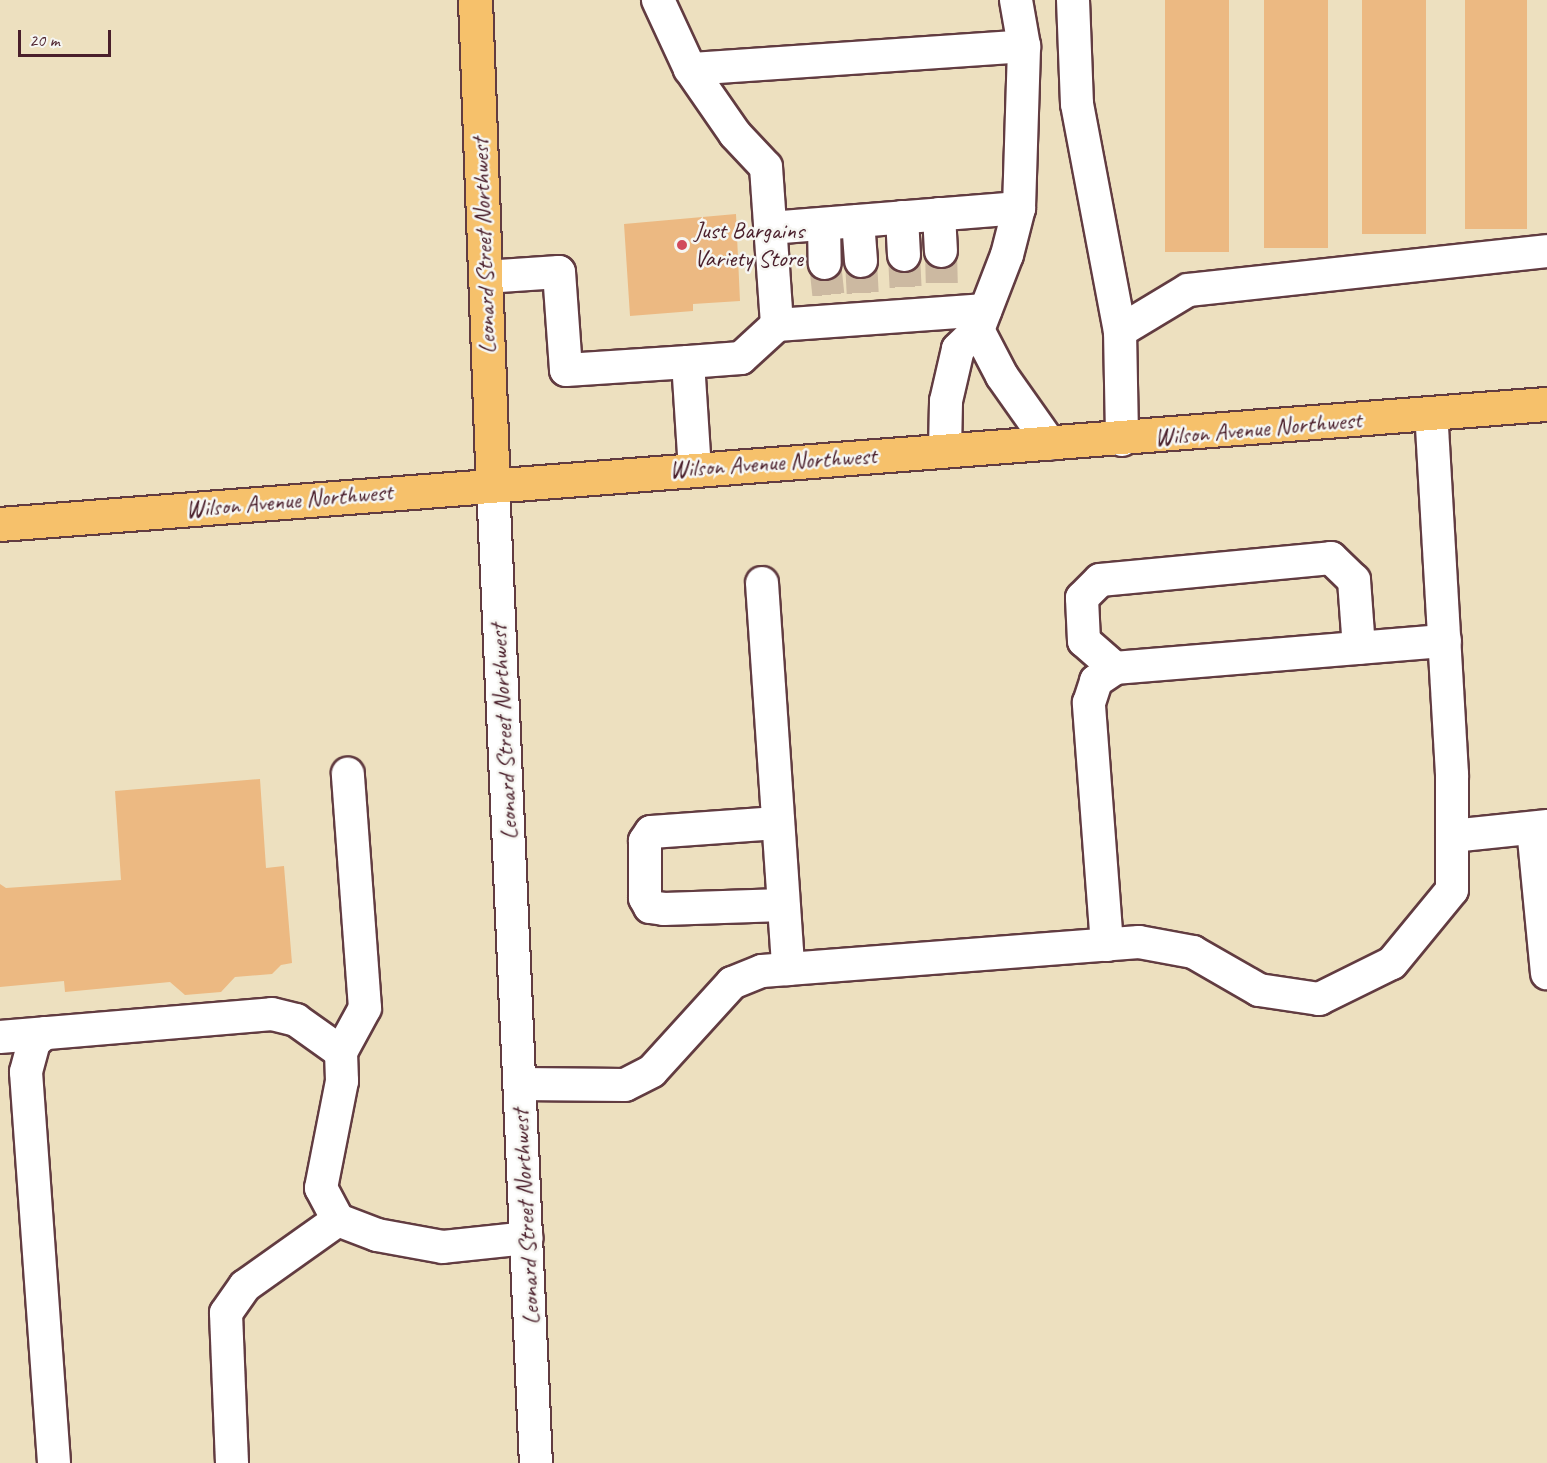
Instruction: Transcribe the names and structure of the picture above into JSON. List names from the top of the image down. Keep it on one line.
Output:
{"streets":{"main road":["Leonard Street Northwest","Wilson Avenue Northwest"]},"crossings":[["Leonard Street Northwest","Wilson Avenue Northwest"]],"places":["Just Bargains Variety Store"],"scale_bar":"20 m"}
